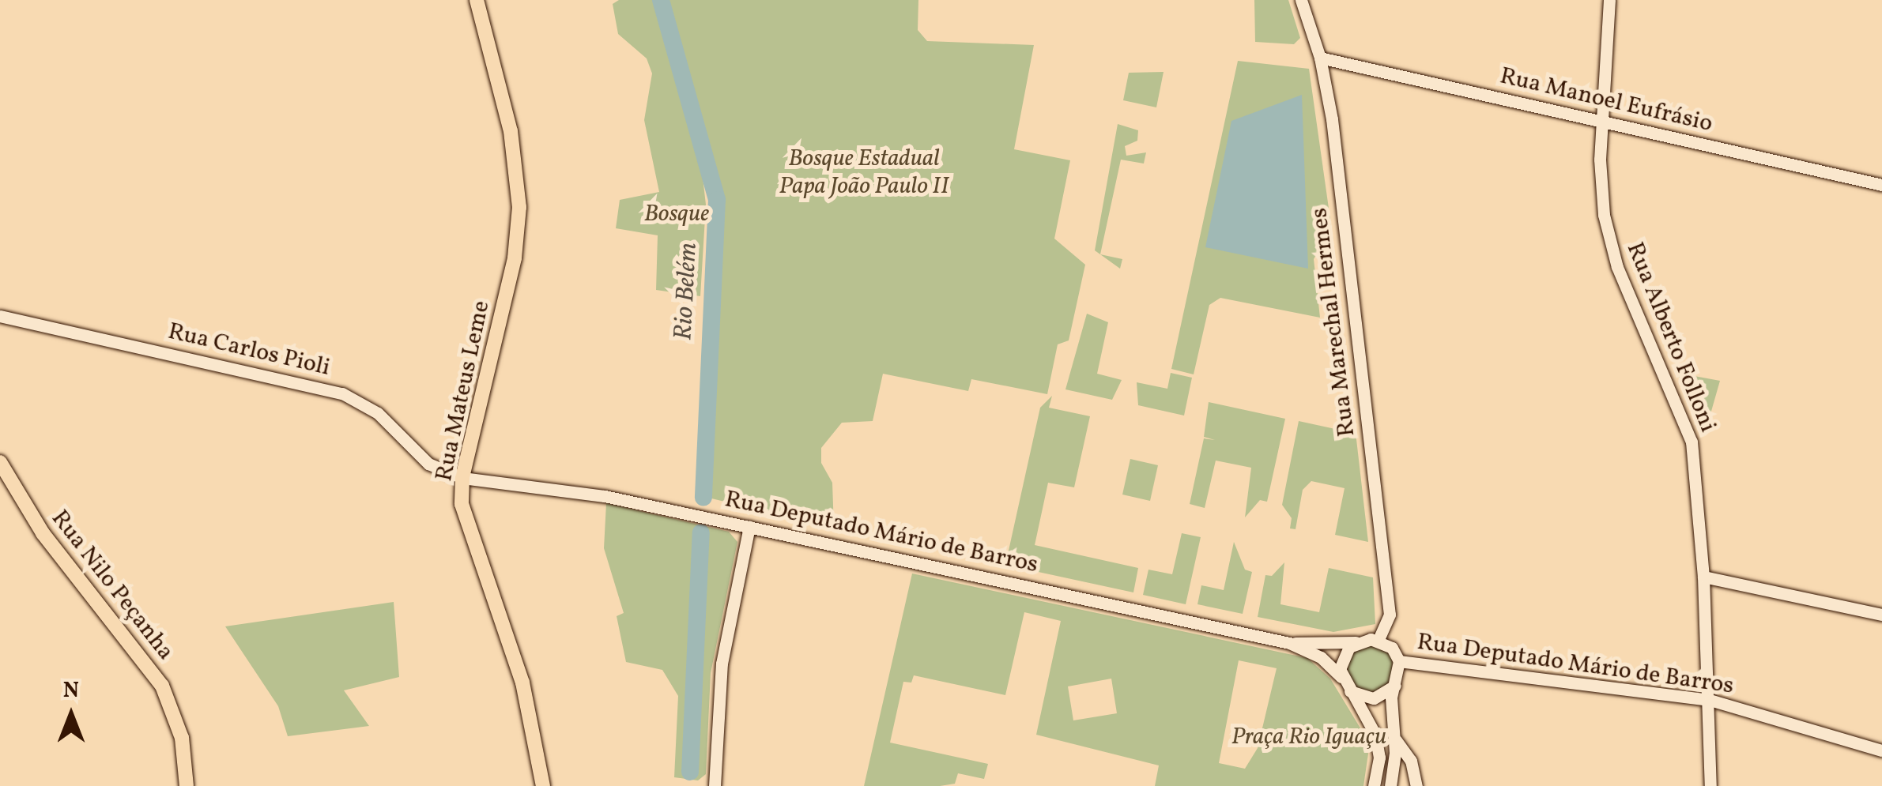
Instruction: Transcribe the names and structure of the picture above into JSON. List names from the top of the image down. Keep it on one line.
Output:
{"streets":{"main road":["Rua Manoel Eufrásio","Rua Marechal Hermes","Rua Alberto Folloni","Rua Carlos Pioli","Rua Mateus Leme","Rua Deputado Mário de Barros","Rua Nilo Peçanha"]},"crossings":[["Rua Manoel Eufrásio","Rua Marechal Hermes"],["Rua Manoel Eufrásio","Rua Alberto Folloni"],["Rua Marechal Hermes","Rua Deputado Mário de Barros"],["Rua Alberto Folloni","Rua Deputado Mário de Barros"],["Rua Carlos Pioli","Rua Mateus Leme"],["Rua Carlos Pioli","Rua Deputado Mário de Barros"],["Rua Mateus Leme","Rua Deputado Mário de Barros"]],"water":["Rio Belém"],"parks":["Bosque Estadual Papa João Paulo II","Bosque","Praça Rio Iguaçu"],"north":"top"}
